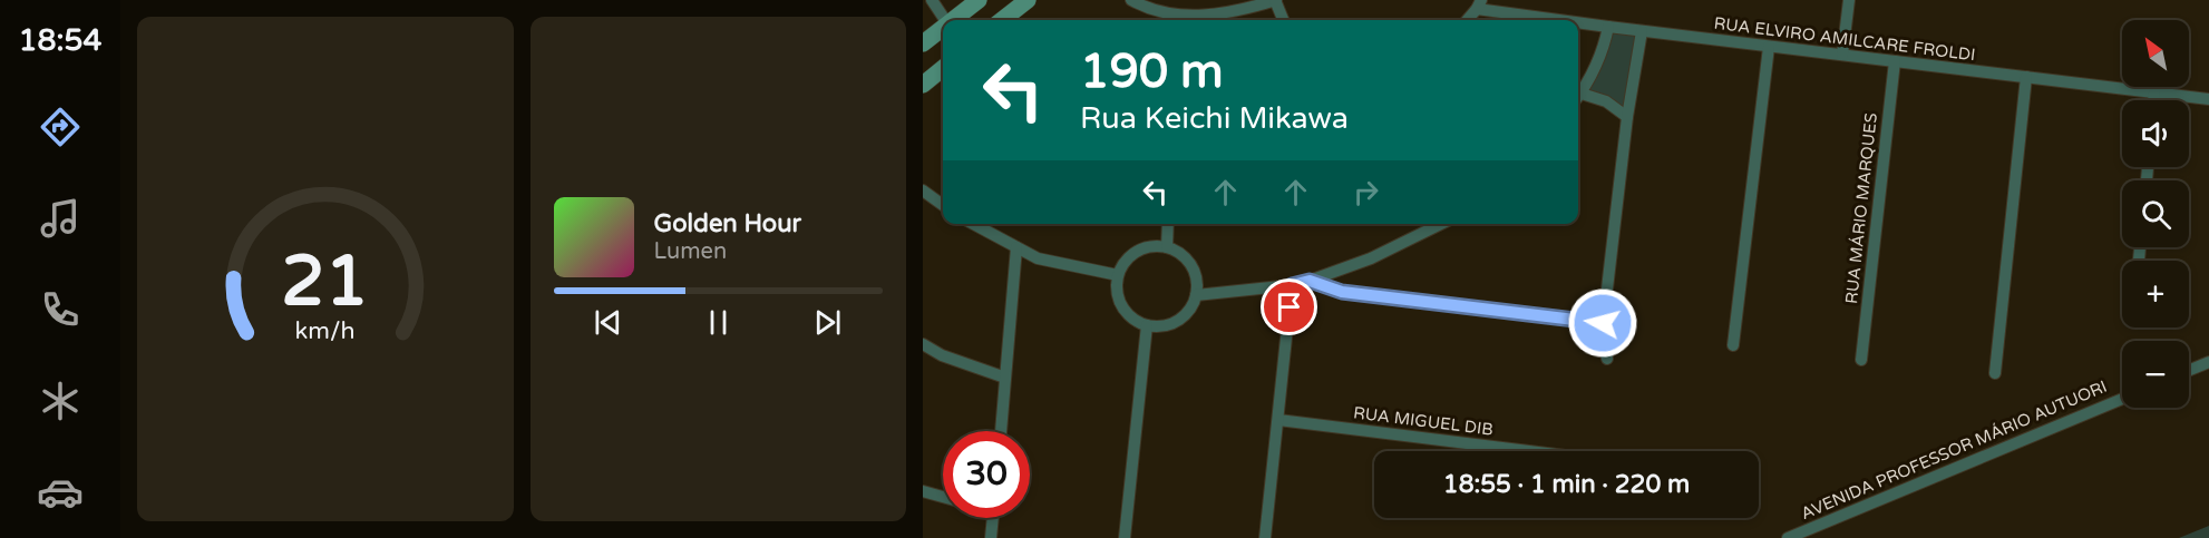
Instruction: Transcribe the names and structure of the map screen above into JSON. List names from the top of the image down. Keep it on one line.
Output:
{"streets":{"street":["RUA ELVIRO AMILCARE FROLDI","RUA MÁRIO MARQUES","RUA MIGUEL DIB","AVENIDA PROFESSOR MÁRIO AUTUORI"]},"crossings":[["RUA ELVIRO AMILCARE FROLDI","RUA MÁRIO MARQUES"]],"north":"top left","page":{"tabs":"18:54","map_buttons":["+","−"],"turn":["190 m","Rua Keichi Mikawa"],"song":["Golden Hour","Lumen"],"limit":"30","trip":"18:55 · 1 min · 220 m","gauge":["21","km/h"]}}
